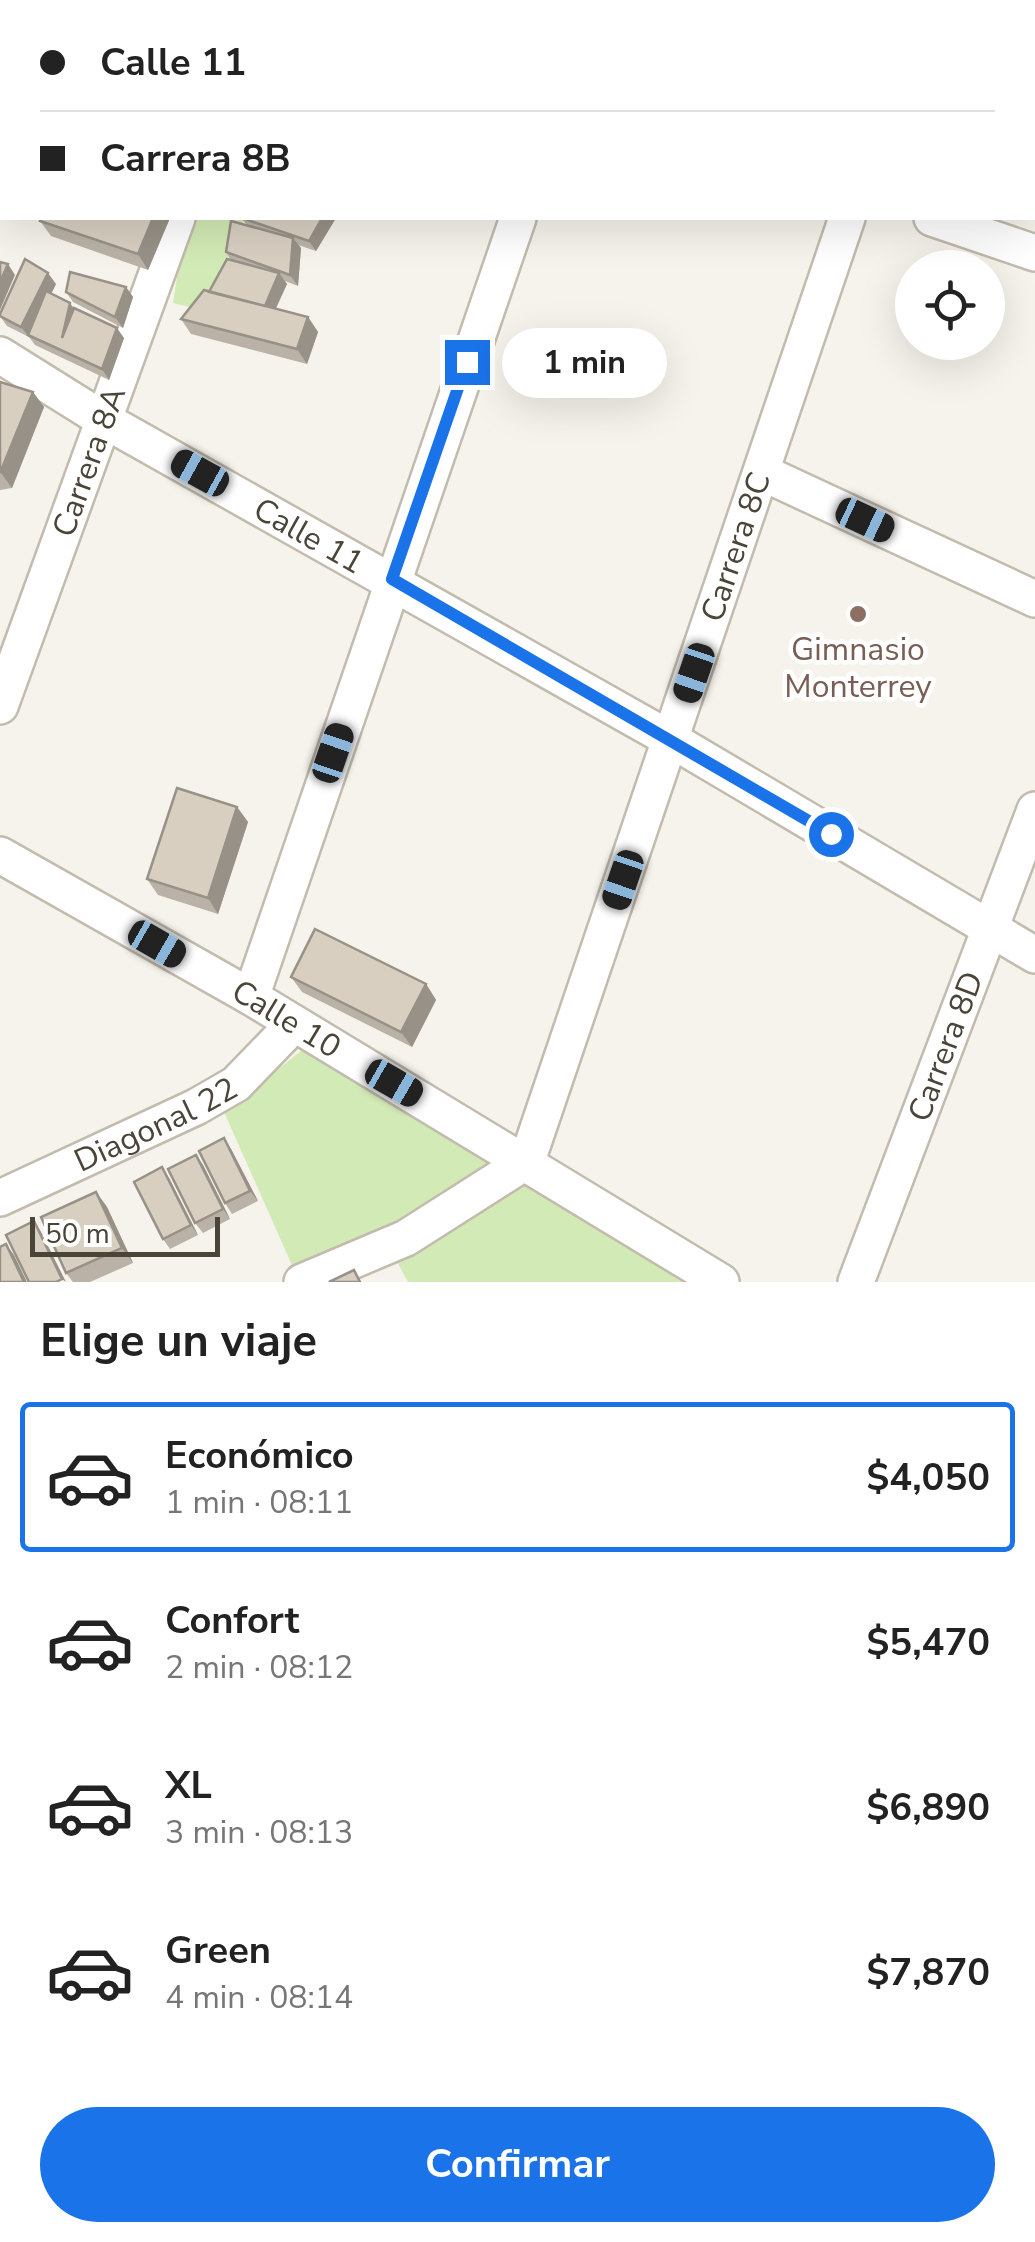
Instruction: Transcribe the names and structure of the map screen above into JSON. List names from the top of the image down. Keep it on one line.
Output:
{"streets":{"street":["Carrera 8A","Calle 11","Carrera 8C","Calle 10","Carrera 8D","Diagonal 22"]},"crossings":[["Carrera 8A","Calle 11"],["Calle 11","Carrera 8C"],["Calle 11","Carrera 8D"],["Carrera 8C","Calle 10"],["Calle 10","Diagonal 22"]],"places":["Gimnasio Monterrey"],"scale_bar":"50 m","page":{"banner":["Calle 11","Carrera 8B"],"bubble":"1 min","scale":"50 m","heading":"Elige un viaje","list":[{"name":"Económico","note":"1 min · 08:11","value":"$4,050"},{"name":"Confort","note":"2 min · 08:12","value":"$5,470"},{"name":"XL","note":"3 min · 08:13","value":"$6,890"},{"name":"Green","note":"4 min · 08:14","value":"$7,870"}],"buttons":"Confirmar"}}
